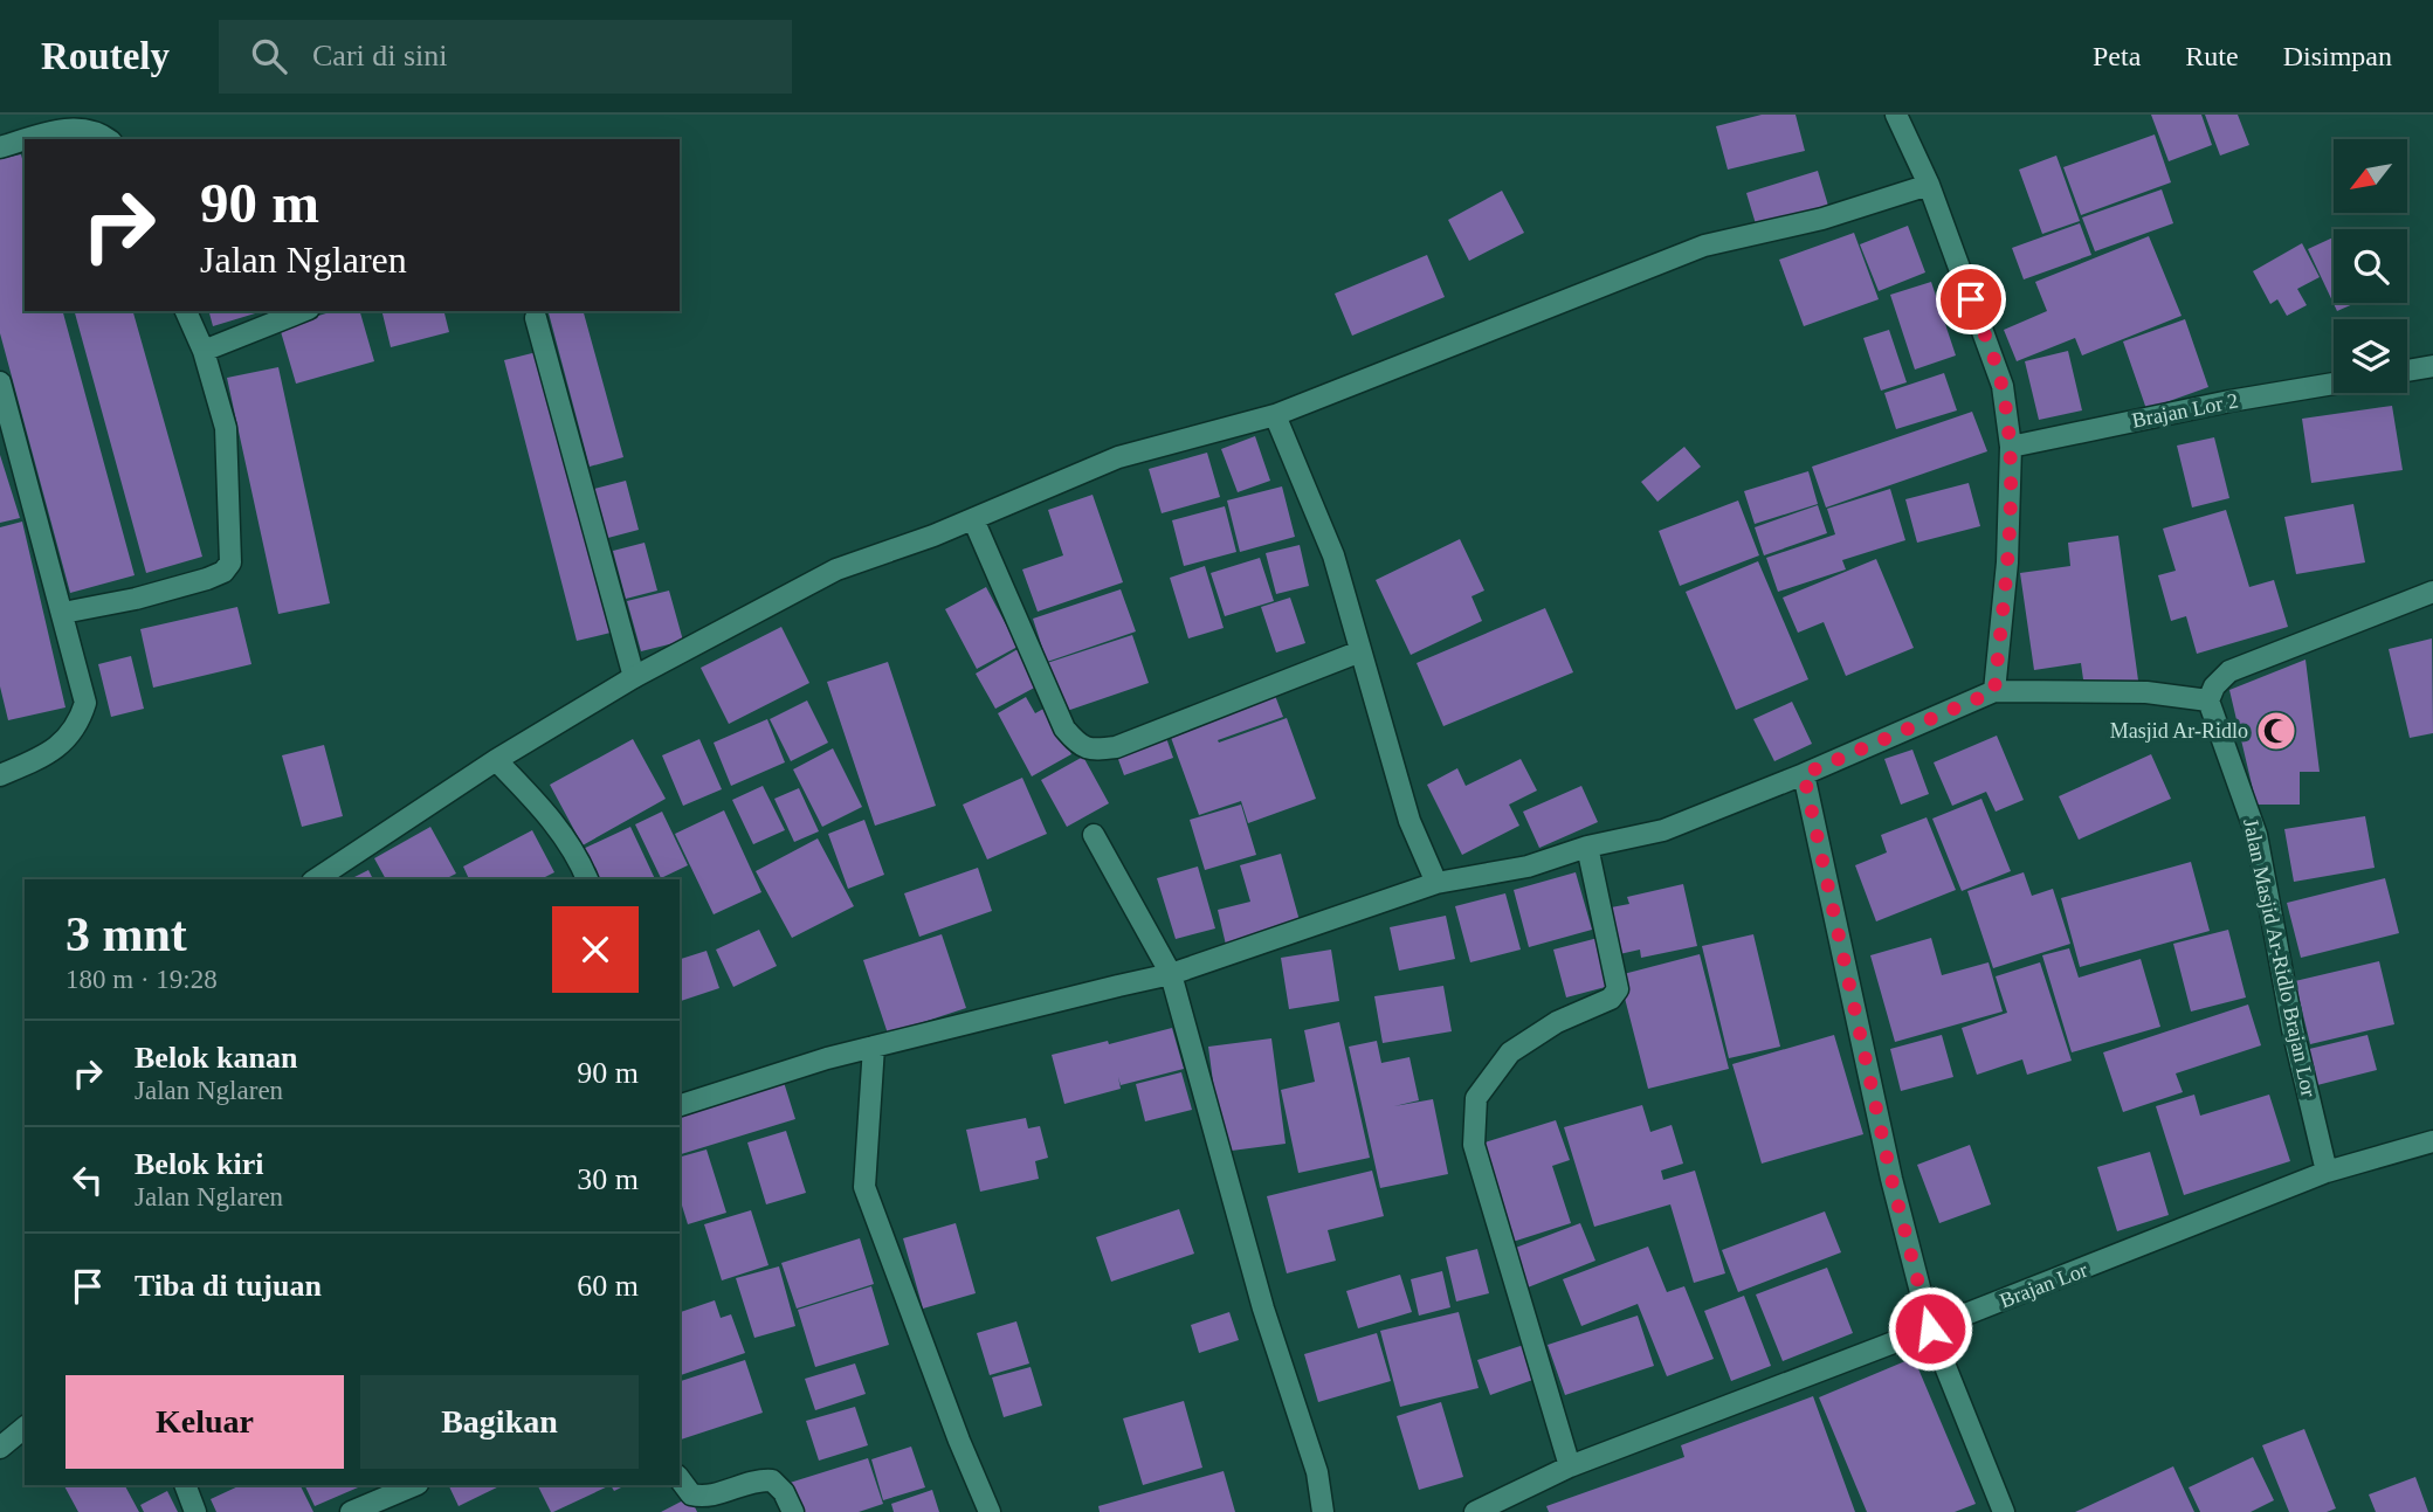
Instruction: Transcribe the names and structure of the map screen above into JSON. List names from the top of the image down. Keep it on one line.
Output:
{"streets":{"street":["Brajan Lor 2","Jalan Masjid Ar-Ridlo Brajan Lor","Brajan Lor"]},"crossings":[["Jalan Masjid Ar-Ridlo Brajan Lor","Brajan Lor"]],"places":{"mosque":["Masjid Ar-Ridlo"]},"north":"bottom left","page":{"header":"Routely","search":"Cari di sini","nav":["Peta","Rute","Disimpan"],"turn":["90 m","Jalan Nglaren"],"heading":["3 mnt","180 m · 19:28"],"list":[{"name":"Belok kanan","note":"Jalan Nglaren","value":"90 m"},{"name":"Belok kiri","note":"Jalan Nglaren","value":"30 m"},{"name":"Tiba di tujuan","value":"60 m"}],"buttons":["Keluar","Bagikan"]}}
